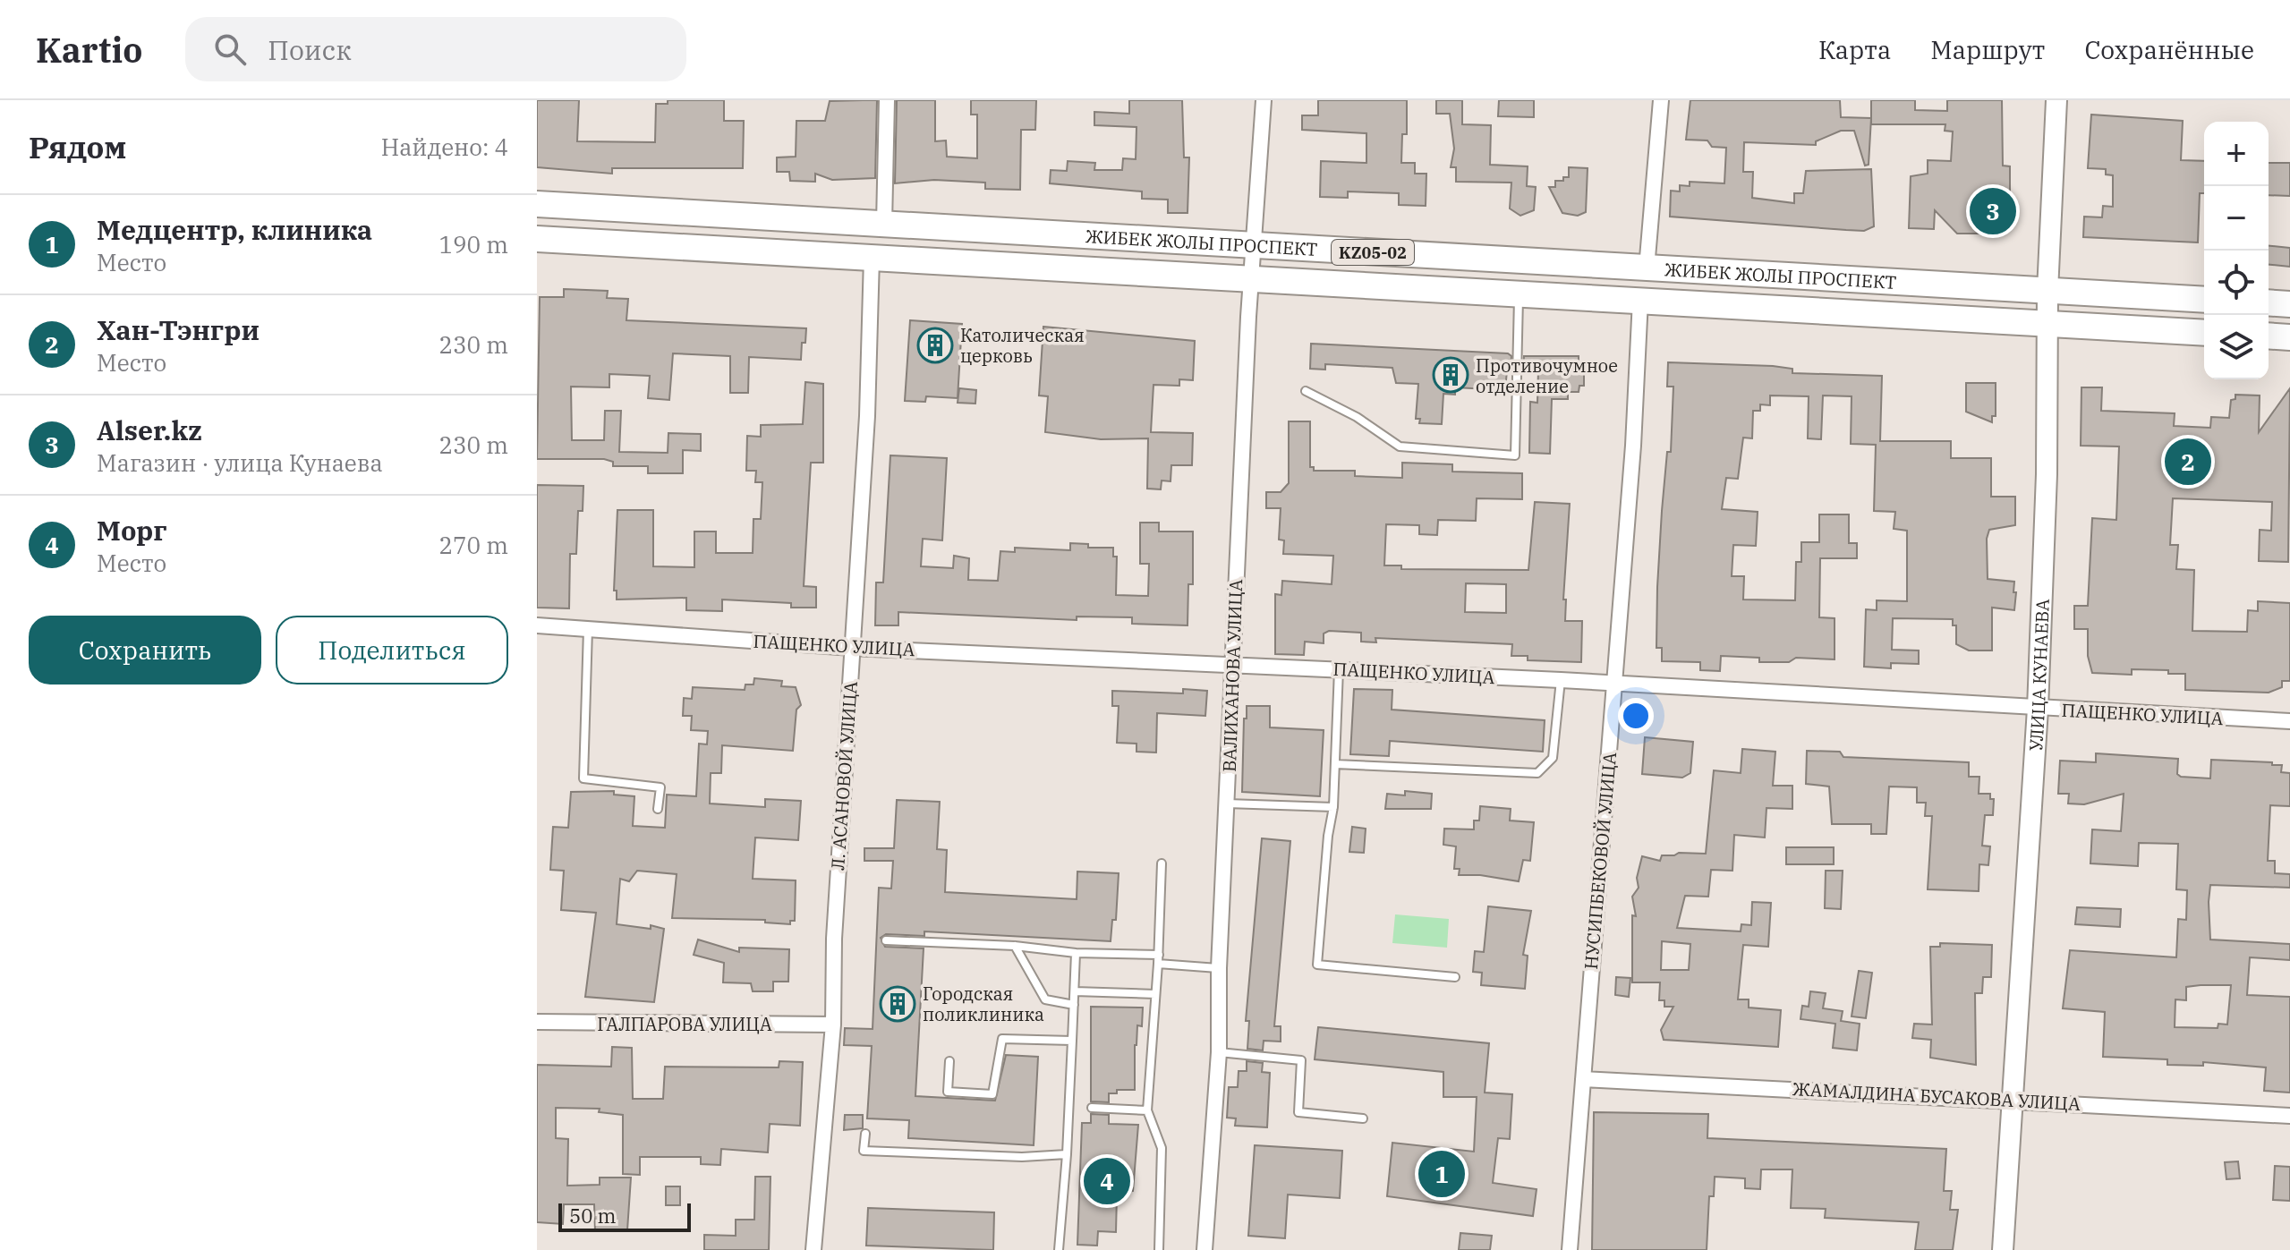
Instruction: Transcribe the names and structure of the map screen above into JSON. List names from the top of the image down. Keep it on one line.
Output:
{"streets":{"highway":["ЖИБЕК ЖОЛЫ ПРОСПЕКТ","KZ05-02"],"main road":["УЛИЦА КУНАЕВА"],"street":["ПАЩЕНКО УЛИЦА","ВАЛИХАНОВА УЛИЦА","Л. АСАНОВОЙ УЛИЦА","НУСИПБЕКОВОЙ УЛИЦА","ГАЛПАРОВА УЛИЦА","ЖАМАЛДИНА БУСАКОВА УЛИЦА"]},"crossings":[["ЖИБЕК ЖОЛЫ ПРОСПЕКТ","ВАЛИХАНОВА УЛИЦА"],["ЖИБЕК ЖОЛЫ ПРОСПЕКТ","УЛИЦА КУНАЕВА"],["ЖИБЕК ЖОЛЫ ПРОСПЕКТ","Л. АСАНОВОЙ УЛИЦА"],["ЖИБЕК ЖОЛЫ ПРОСПЕКТ","НУСИПБЕКОВОЙ УЛИЦА"],["ПАЩЕНКО УЛИЦА","ВАЛИХАНОВА УЛИЦА"],["ПАЩЕНКО УЛИЦА","УЛИЦА КУНАЕВА"],["ПАЩЕНКО УЛИЦА","Л. АСАНОВОЙ УЛИЦА"],["ПАЩЕНКО УЛИЦА","НУСИПБЕКОВОЙ УЛИЦА"],["УЛИЦА КУНАЕВА","ЖАМАЛДИНА БУСАКОВА УЛИЦА"],["Л. АСАНОВОЙ УЛИЦА","ГАЛПАРОВА УЛИЦА"],["НУСИПБЕКОВОЙ УЛИЦА","ЖАМАЛДИНА БУСАКОВА УЛИЦА"]],"places":{"building":["Католическая церковь","Противочумное отделение","Городская поликлиника"]},"scale_bar":"50 m","page":{"header":"Kartio","search":"Поиск","nav":["Карта","Маршрут","Сохранённые"],"heading":["Рядом","Найдено: 4"],"map_buttons":["+","−"],"pins":["3","2","1","4"],"list":[{"mark":"1","name":"Медцентр, клиника","note":"Место","value":"190 m"},{"mark":"2","name":"Хан-Тэнгри","note":"Место","value":"230 m"},{"mark":"3","name":"Alser.kz","note":"Магазин · улица Кунаева","value":"230 m"},{"mark":"4","name":"Морг","note":"Место","value":"270 m"}],"buttons":["Сохранить","Поделиться"],"scale":"50 m"}}
